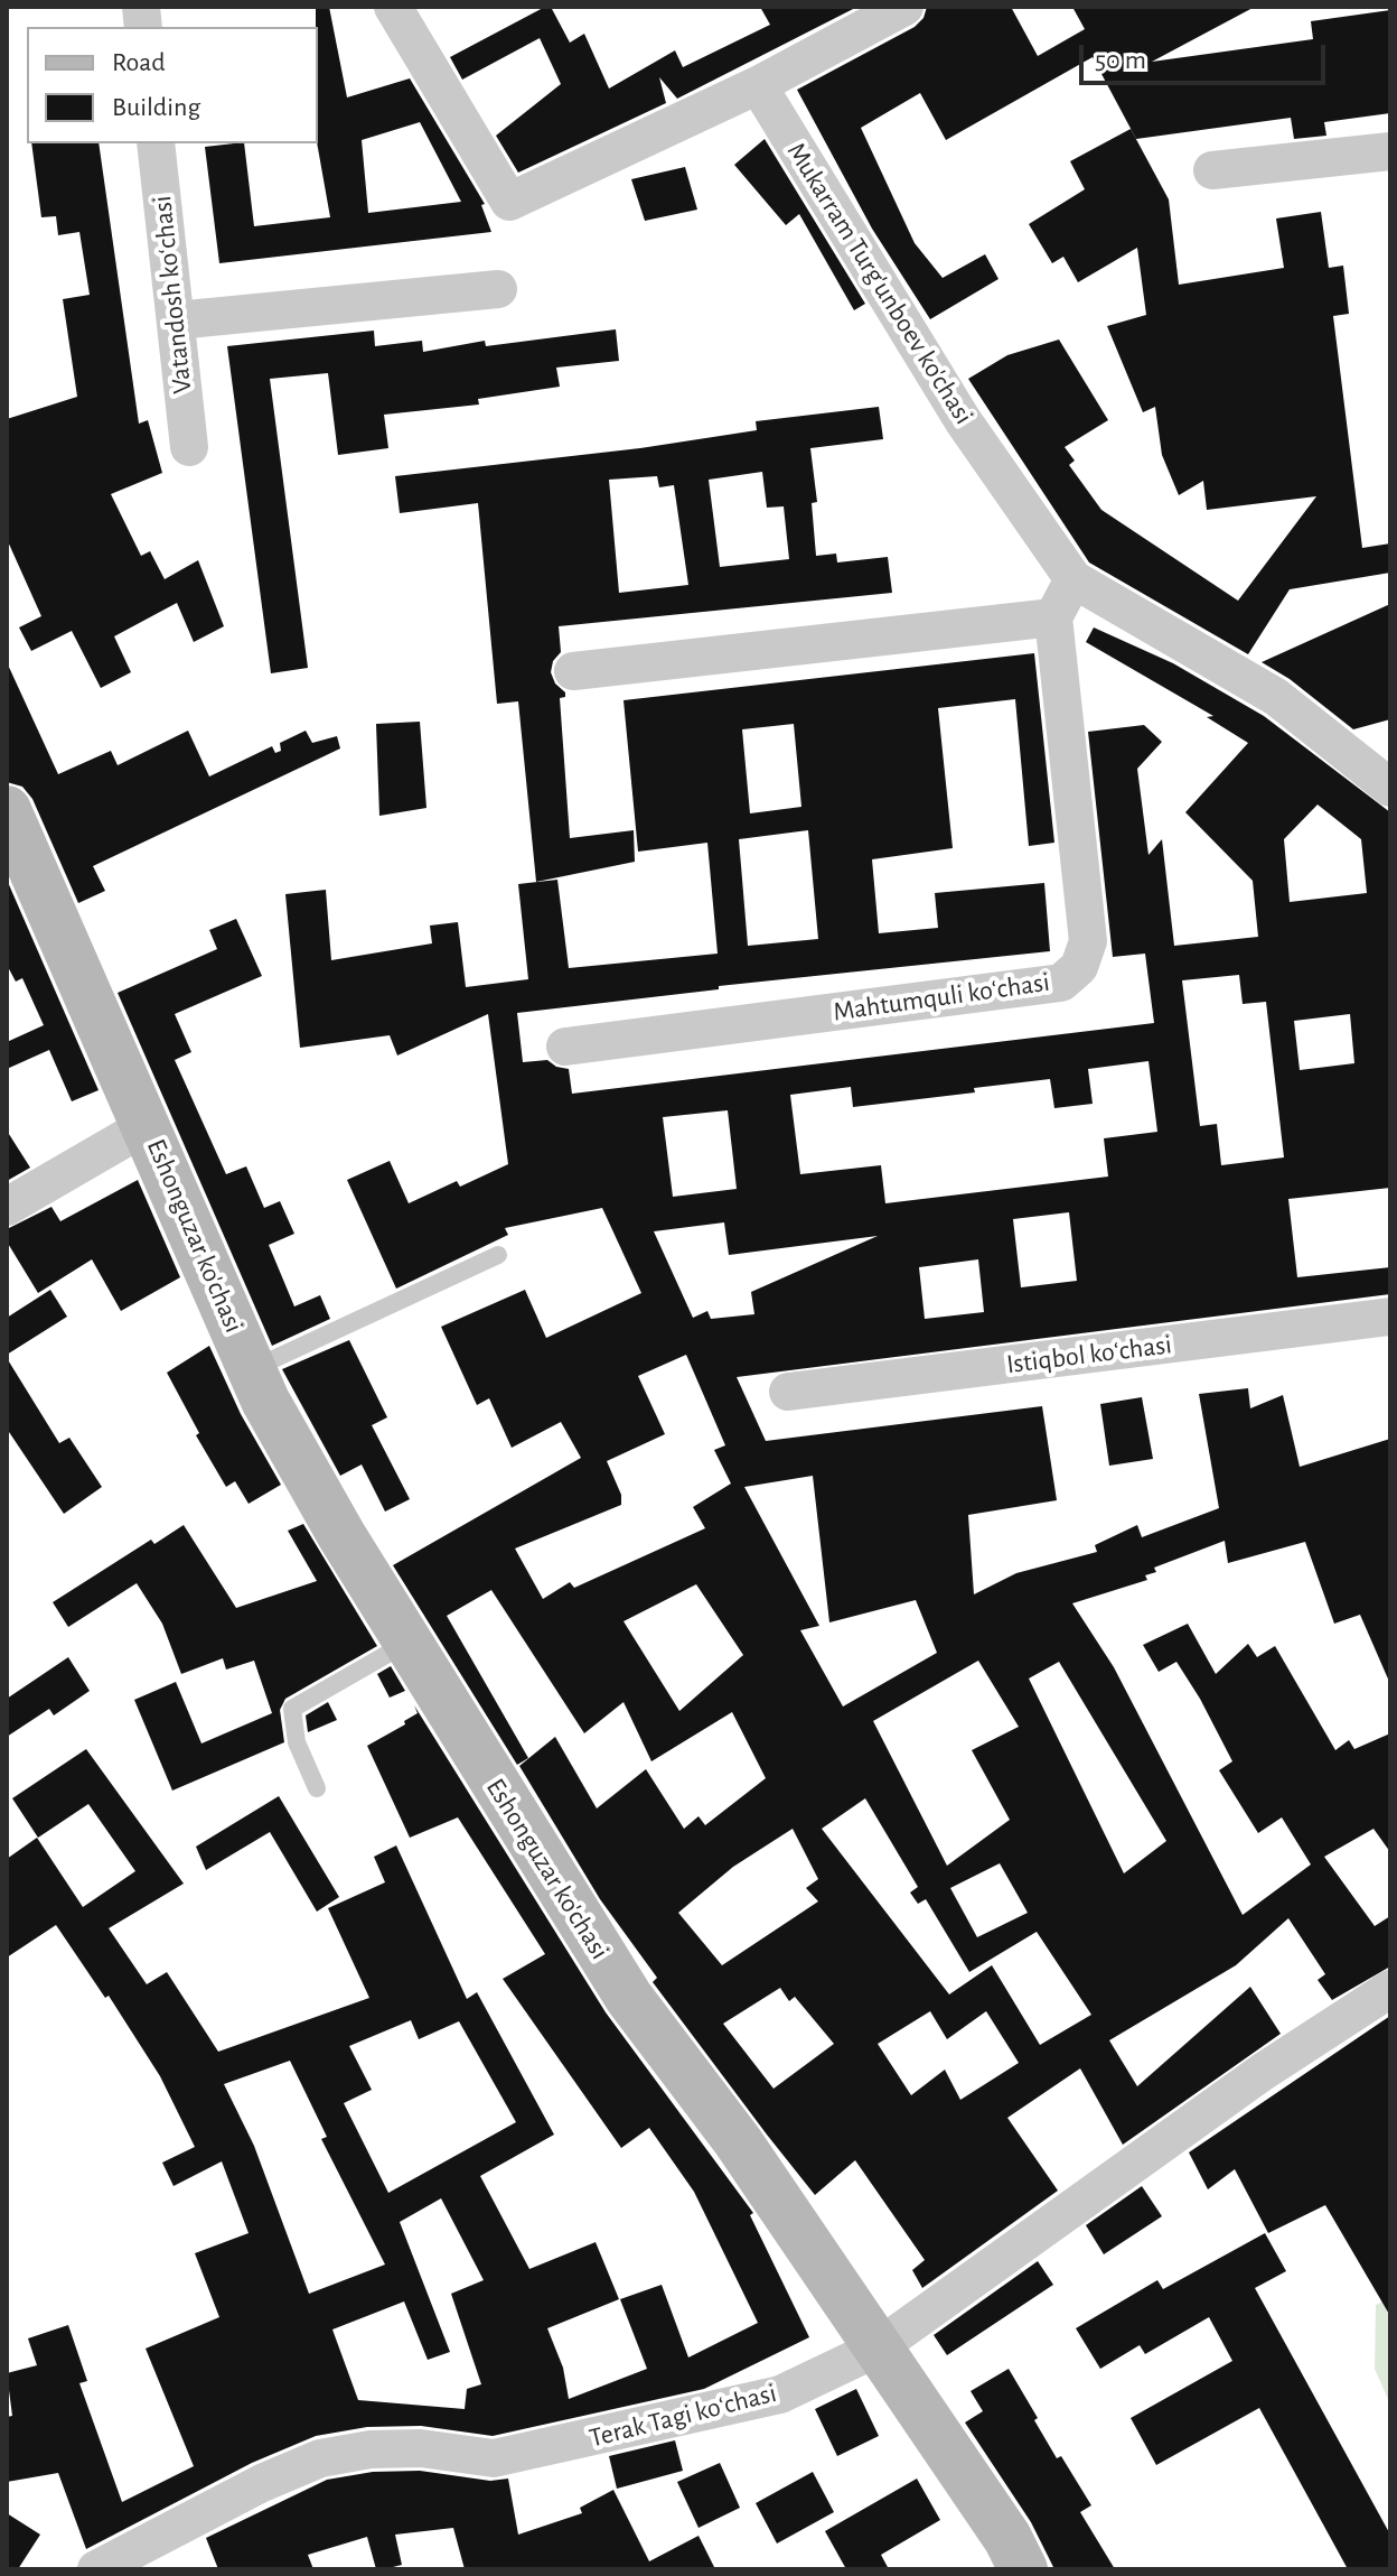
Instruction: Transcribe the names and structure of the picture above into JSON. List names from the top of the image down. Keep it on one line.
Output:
{"streets":{"street":["Mukarram Turg'unboev ko'chasi","Vatandosh koʻchasi","Mahtumquli koʻchasi","Eshonguzar ko'chasi","Istiqbol koʻchasi","Terak Tagi koʻchasi"]},"crossings":[["Eshonguzar ko'chasi","Terak Tagi koʻchasi"]],"legend":["Road","Building"],"scale_bar":"50 m"}
